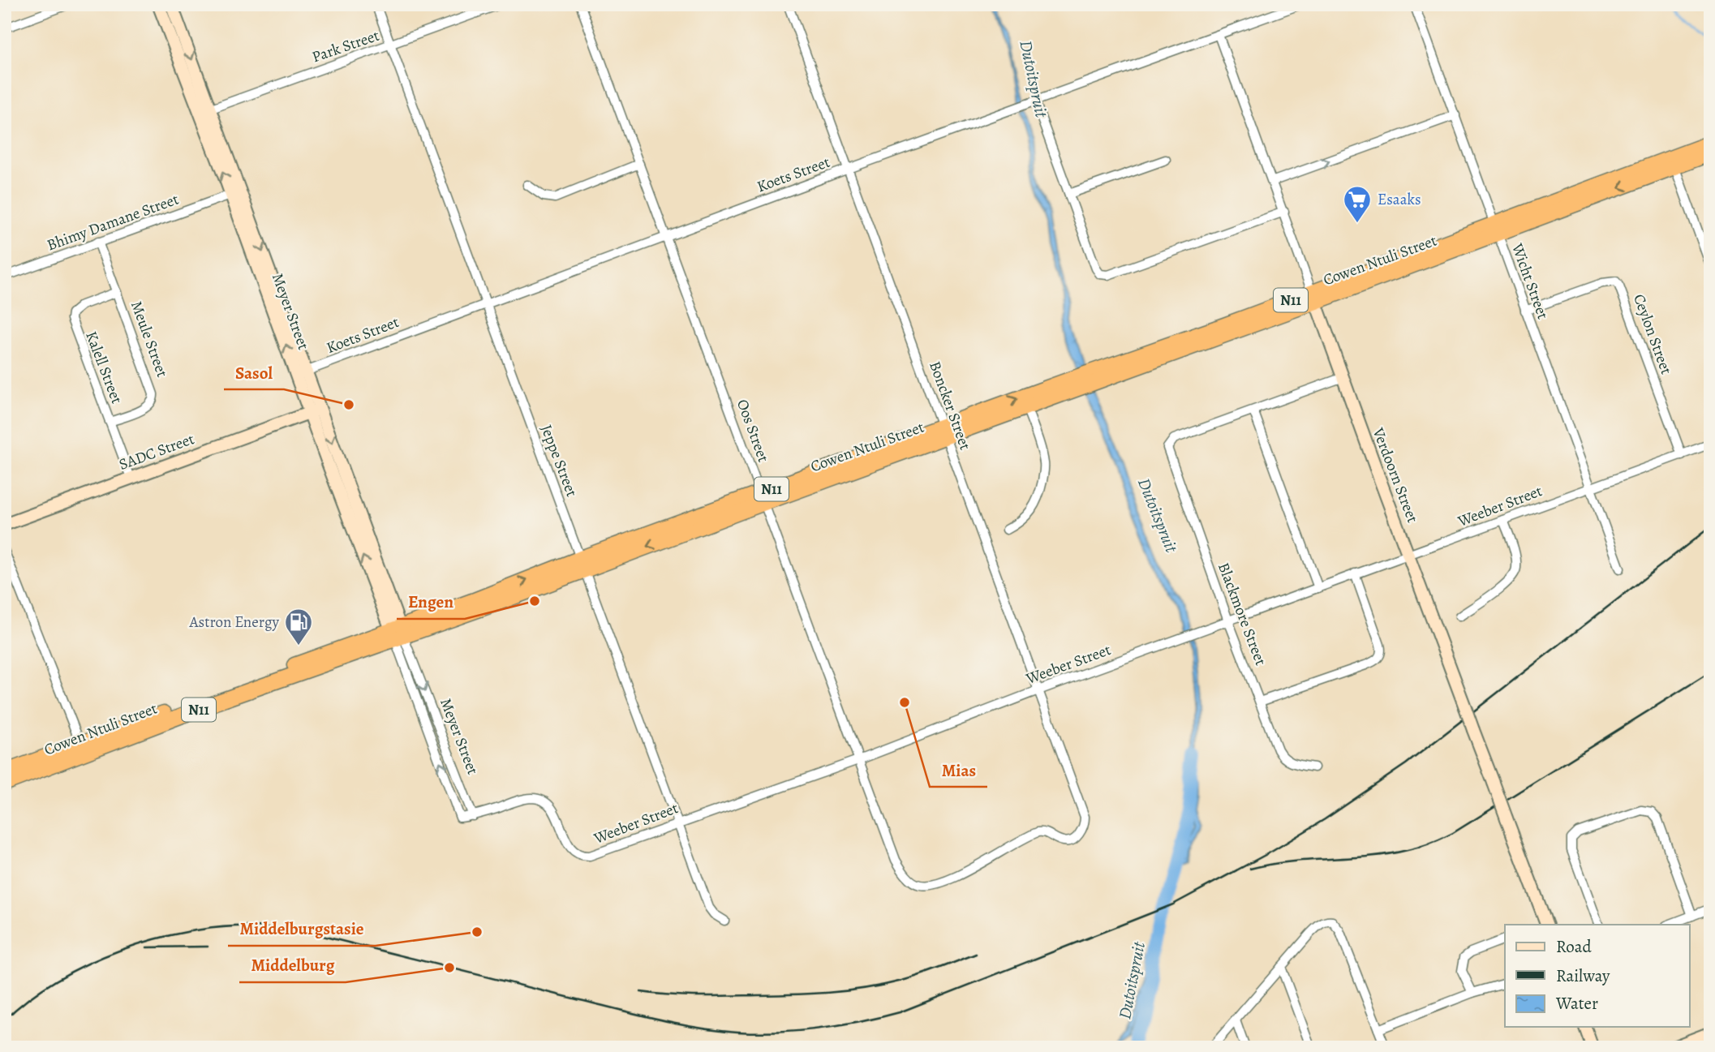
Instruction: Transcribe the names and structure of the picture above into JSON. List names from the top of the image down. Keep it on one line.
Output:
{"streets":{"highway":["Cowen Ntuli Street","N11"],"main road":["Meyer Street","SADC Street","Verdoorn Street"],"street":["Park Street","Koets Street","Bhimy Damane Street","Wicht Street","Ceylon Street","Meule Street","Kalell Street","Boncker Street","Oos Street","Jeppe Street","Weeber Street","Blackmore Street"]},"crossings":[["Park Street","Meyer Street"],["Park Street","Jeppe Street"],["Koets Street","Meyer Street"],["Koets Street","Boncker Street"],["Koets Street","Oos Street"],["Koets Street","Jeppe Street"],["Koets Street","Verdoorn Street"],["Bhimy Damane Street","Meyer Street"],["Bhimy Damane Street","Meule Street"],["Cowen Ntuli Street","Wicht Street"],["Cowen Ntuli Street","Meyer Street"],["Cowen Ntuli Street","Boncker Street"],["Cowen Ntuli Street","Oos Street"],["Cowen Ntuli Street","Jeppe Street"],["Cowen Ntuli Street","Verdoorn Street"],["Wicht Street","Ceylon Street"],["Wicht Street","Weeber Street"],["Meyer Street","SADC Street"],["Meyer Street","Weeber Street"],["Ceylon Street","Weeber Street"],["Meule Street","Kalell Street"],["Kalell Street","SADC Street"],["Boncker Street","Oos Street"],["Boncker Street","Weeber Street"],["Oos Street","Weeber Street"],["Jeppe Street","Weeber Street"],["Verdoorn Street","Weeber Street"],["Weeber Street","Blackmore Street"]],"water":["Dutoitspruit"],"places":{"supermarket":["Esaaks"],"other":["Sasol","Engen","Mias","Middelburgstasie","Middelburg"],"fuel station":["Astron Energy"]},"legend":["Road","Railway","Water"]}
